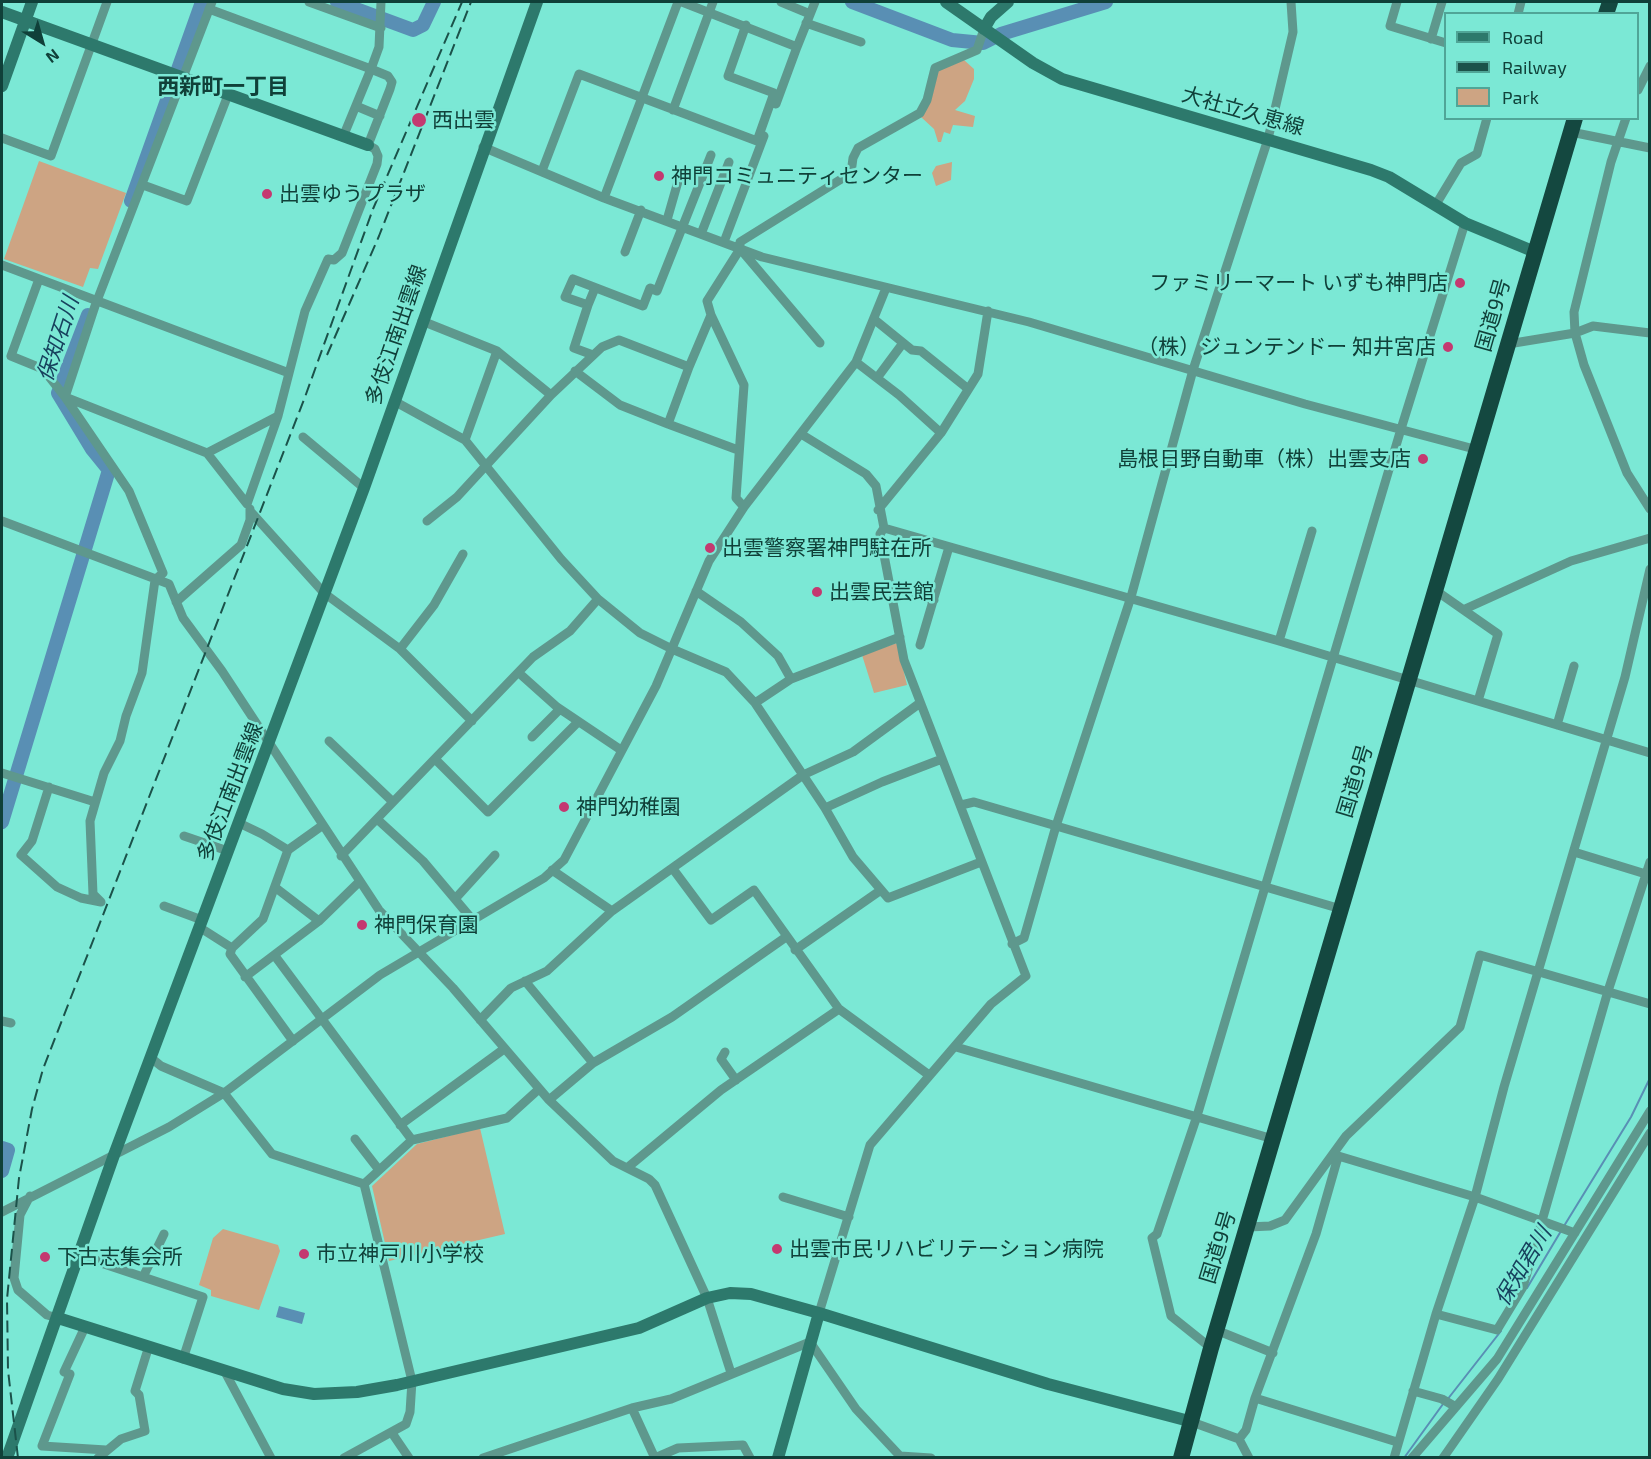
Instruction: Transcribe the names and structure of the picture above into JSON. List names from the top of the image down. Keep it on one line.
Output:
{"streets":{"highway":["国道9号"],"main road":["大社立久恵線","多伎江南出雲線"]},"crossings":[["大社立久恵線","国道9号"]],"districts":["西新町一丁目"],"water":["保知石川","保知君川"],"places":["西出雲","神門コミュニティセンター","出雲ゆうプラザ","ファミリーマート いずも神門店","（株）ジュンテンドー 知井宮店","島根日野自動車（株）出雲支店","出雲警察署神門駐在所","出雲民芸館","神門幼稚園","神門保育園","出雲市民リハビリテーション病院","市立神戸川小学校","下古志集会所"],"legend":["Road","Railway","Park"],"north":"bottom right"}
